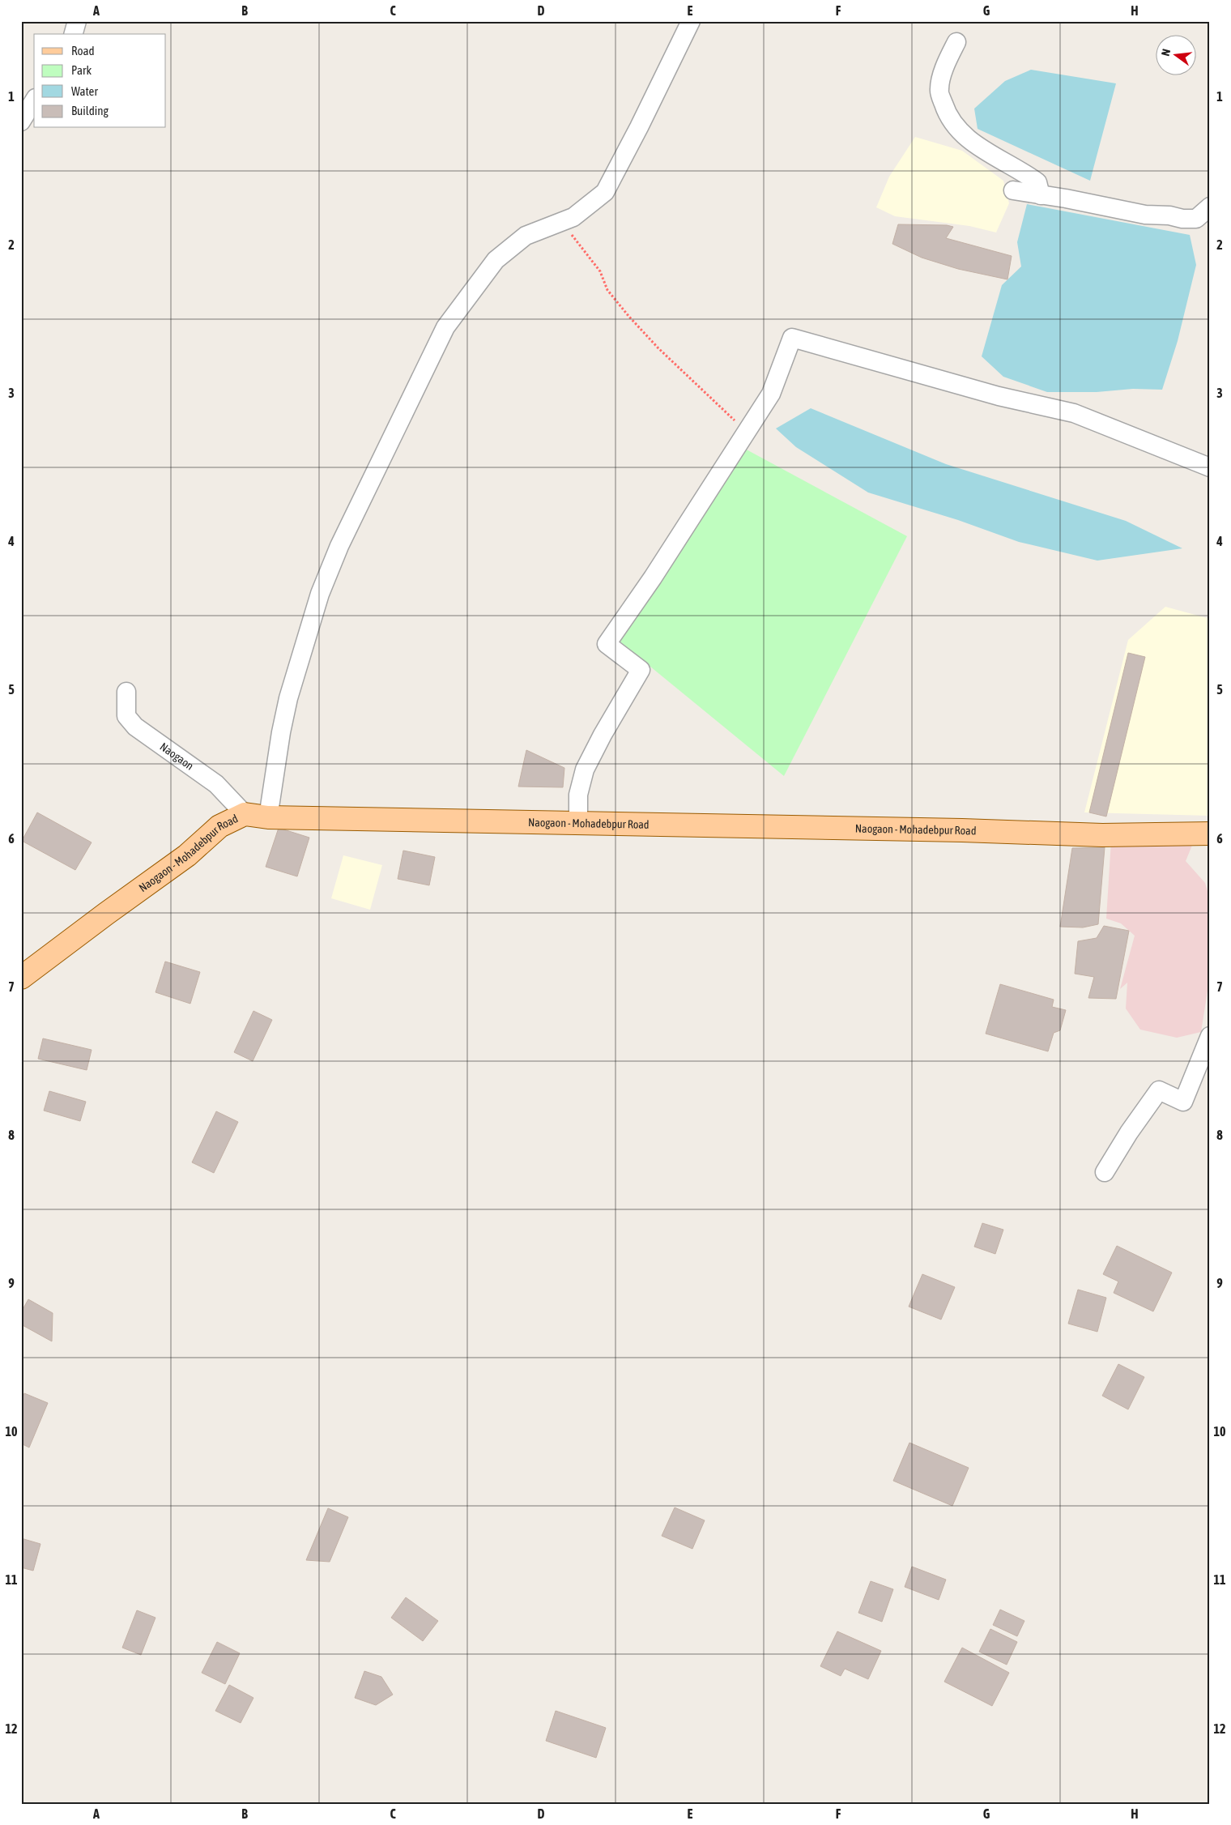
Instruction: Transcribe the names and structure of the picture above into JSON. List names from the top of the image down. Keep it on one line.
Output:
{"streets":{"main road":["Naogaon - Mohadebpur Road"],"street":["Naogaon"]},"crossings":[["Naogaon","Naogaon - Mohadebpur Road"]],"legend":["Road","Park","Water","Building"],"north":"left","grid":{"columns":["A","B","C","D","E","F","G","H"],"rows":["1","2","3","4","5","6","7","8","9","10","11","12"]}}
